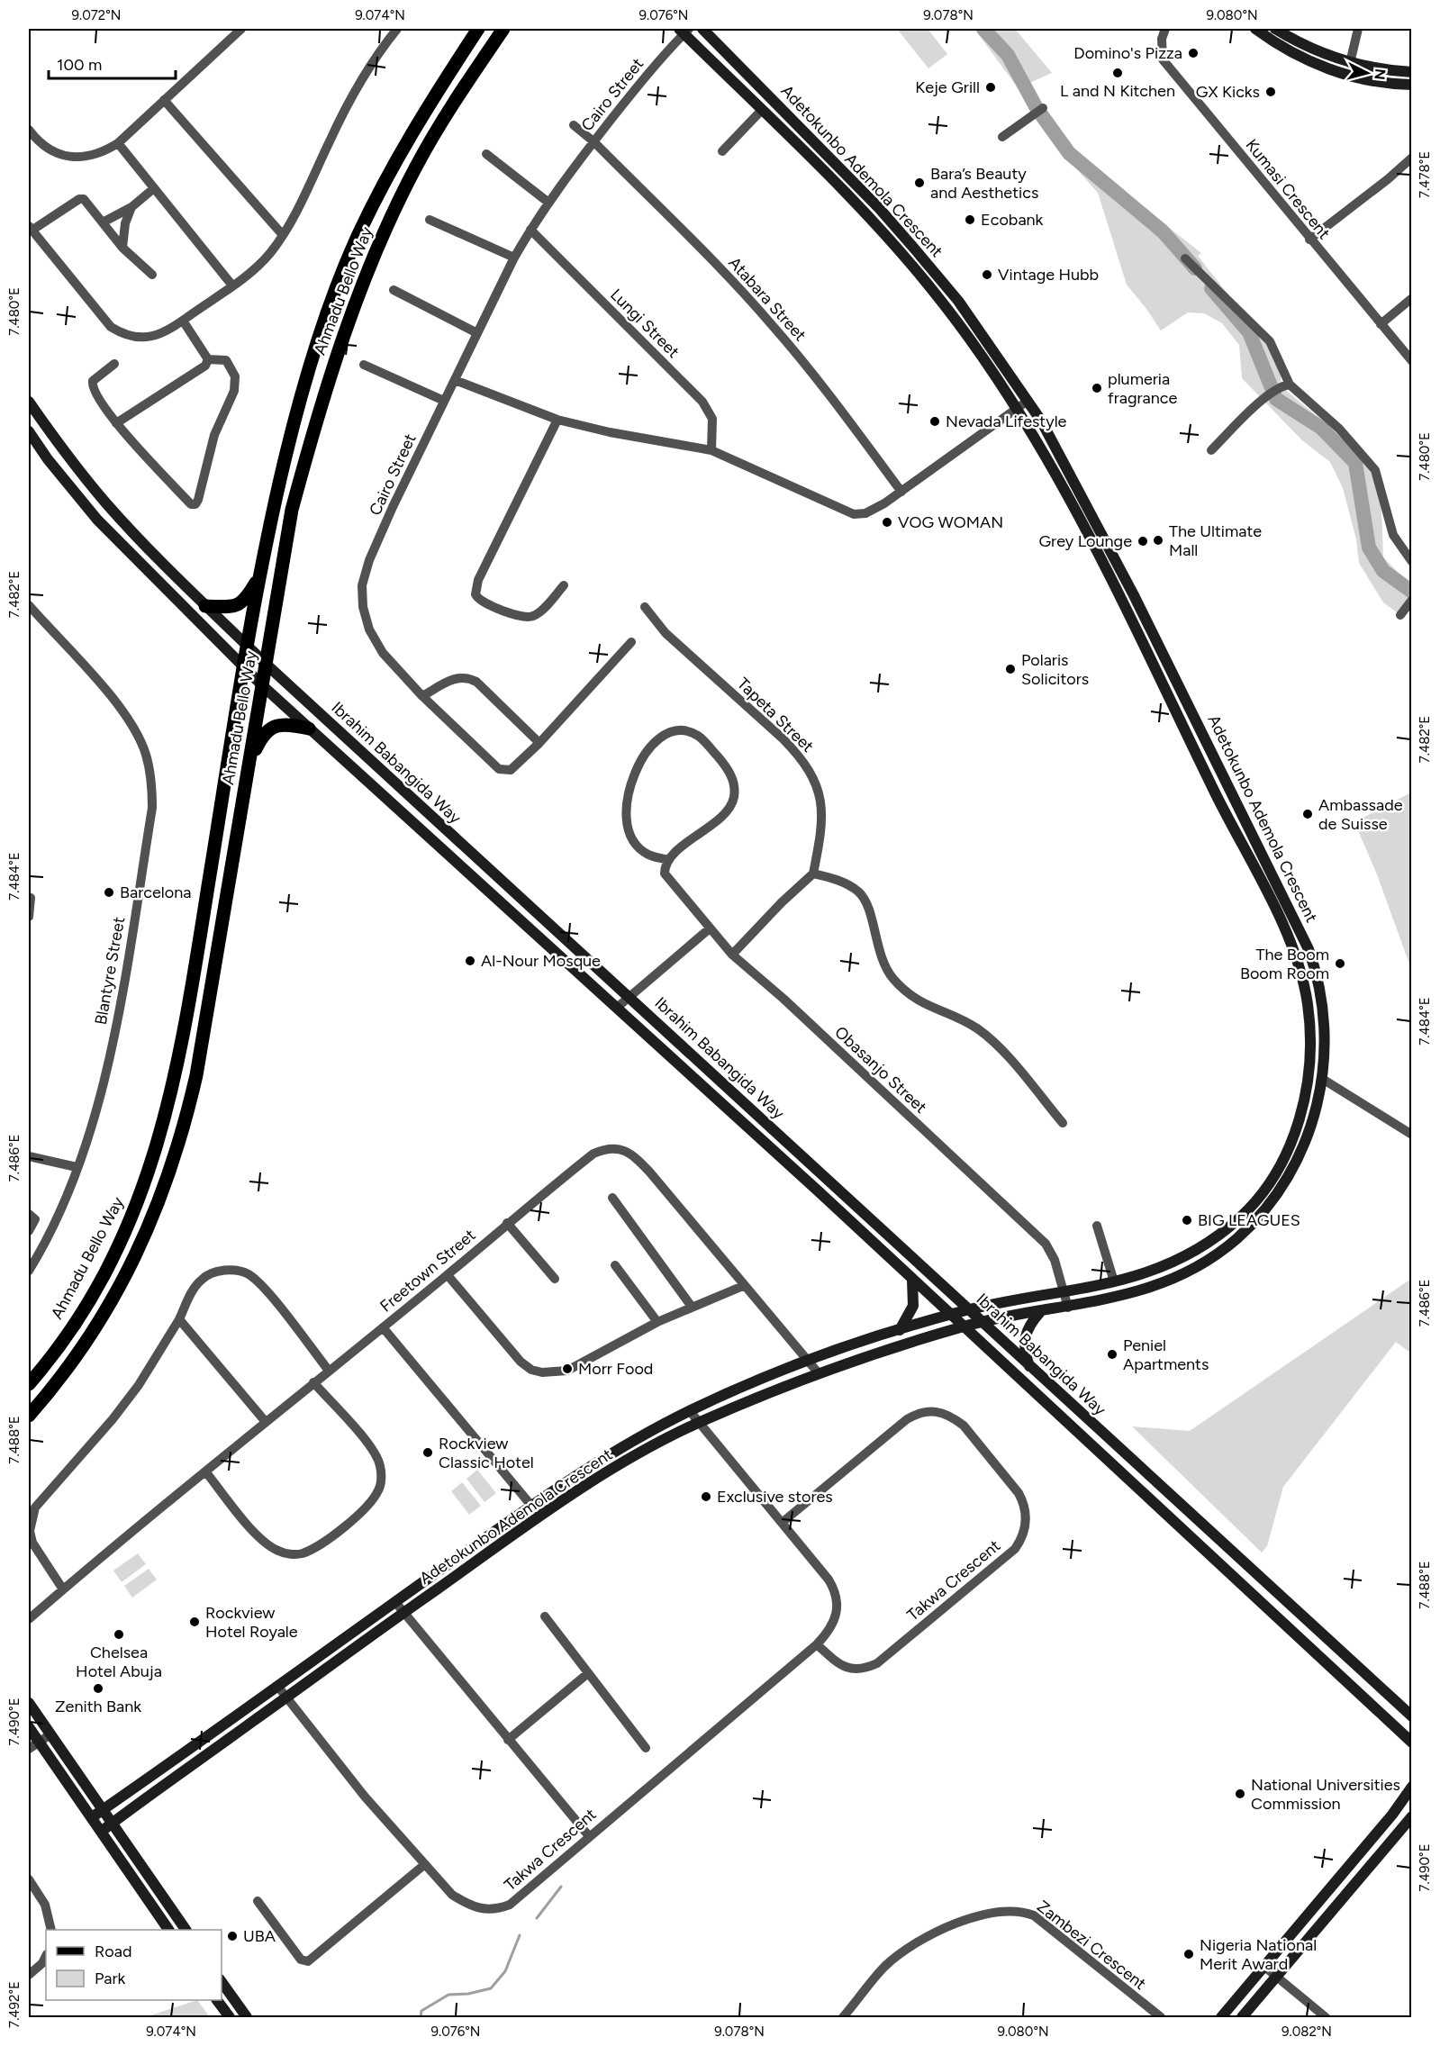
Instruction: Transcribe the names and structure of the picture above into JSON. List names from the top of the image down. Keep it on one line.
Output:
{"streets":{"main road":["Adetokunbo Ademola Crescent","Ahmadu Bello Way","Ibrahim Babangida Way"],"street":["Cairo Street","Kumasi Crescent","Atabara Street","Lungi Street","Tapeta Street","Blantyre Street","Obasanjo Street","Freetown Street","Takwa Crescent","Zambezi Crescent"]},"crossings":[["Cairo Street","Adetokunbo Ademola Crescent"],["Cairo Street","Atabara Street"],["Cairo Street","Lungi Street"],["Adetokunbo Ademola Crescent","Ibrahim Babangida Way"],["Adetokunbo Ademola Crescent","Obasanjo Street"],["Adetokunbo Ademola Crescent","Freetown Street"],["Adetokunbo Ademola Crescent","Takwa Crescent"],["Ahmadu Bello Way","Ibrahim Babangida Way"]],"places":["Domino's Pizza","L and N Kitchen","Keje Grill","GX Kicks","Bara’s Beauty and Aesthetics","Ecobank","Vintage Hubb","plumeria fragrance","Nevada Lifestyle","VOG WOMAN","The Ultimate Mall","Grey Lounge","Polaris Solicitors","Ambassade de Suisse","Barcelona","Al-Nour Mosque","The Boom Boom Room","BIG LEAGUES","Peniel Apartments","Morr Food","Rockview Classic Hotel","Exclusive stores","Rockview Hotel Royale","Chelsea Hotel Abuja","Zenith Bank","National Universities Commission","UBA","Nigeria National Merit Award"],"legend":["Road","Park"],"scale_bar":"100 m","north":"right","coordinates":["9.072°N","9.074°N","9.076°N","9.078°N","9.080°N","7.478°E","7.480°E","7.482°E","7.484°E","7.486°E","7.488°E","7.490°E","7.492°E","9.082°N"]}
